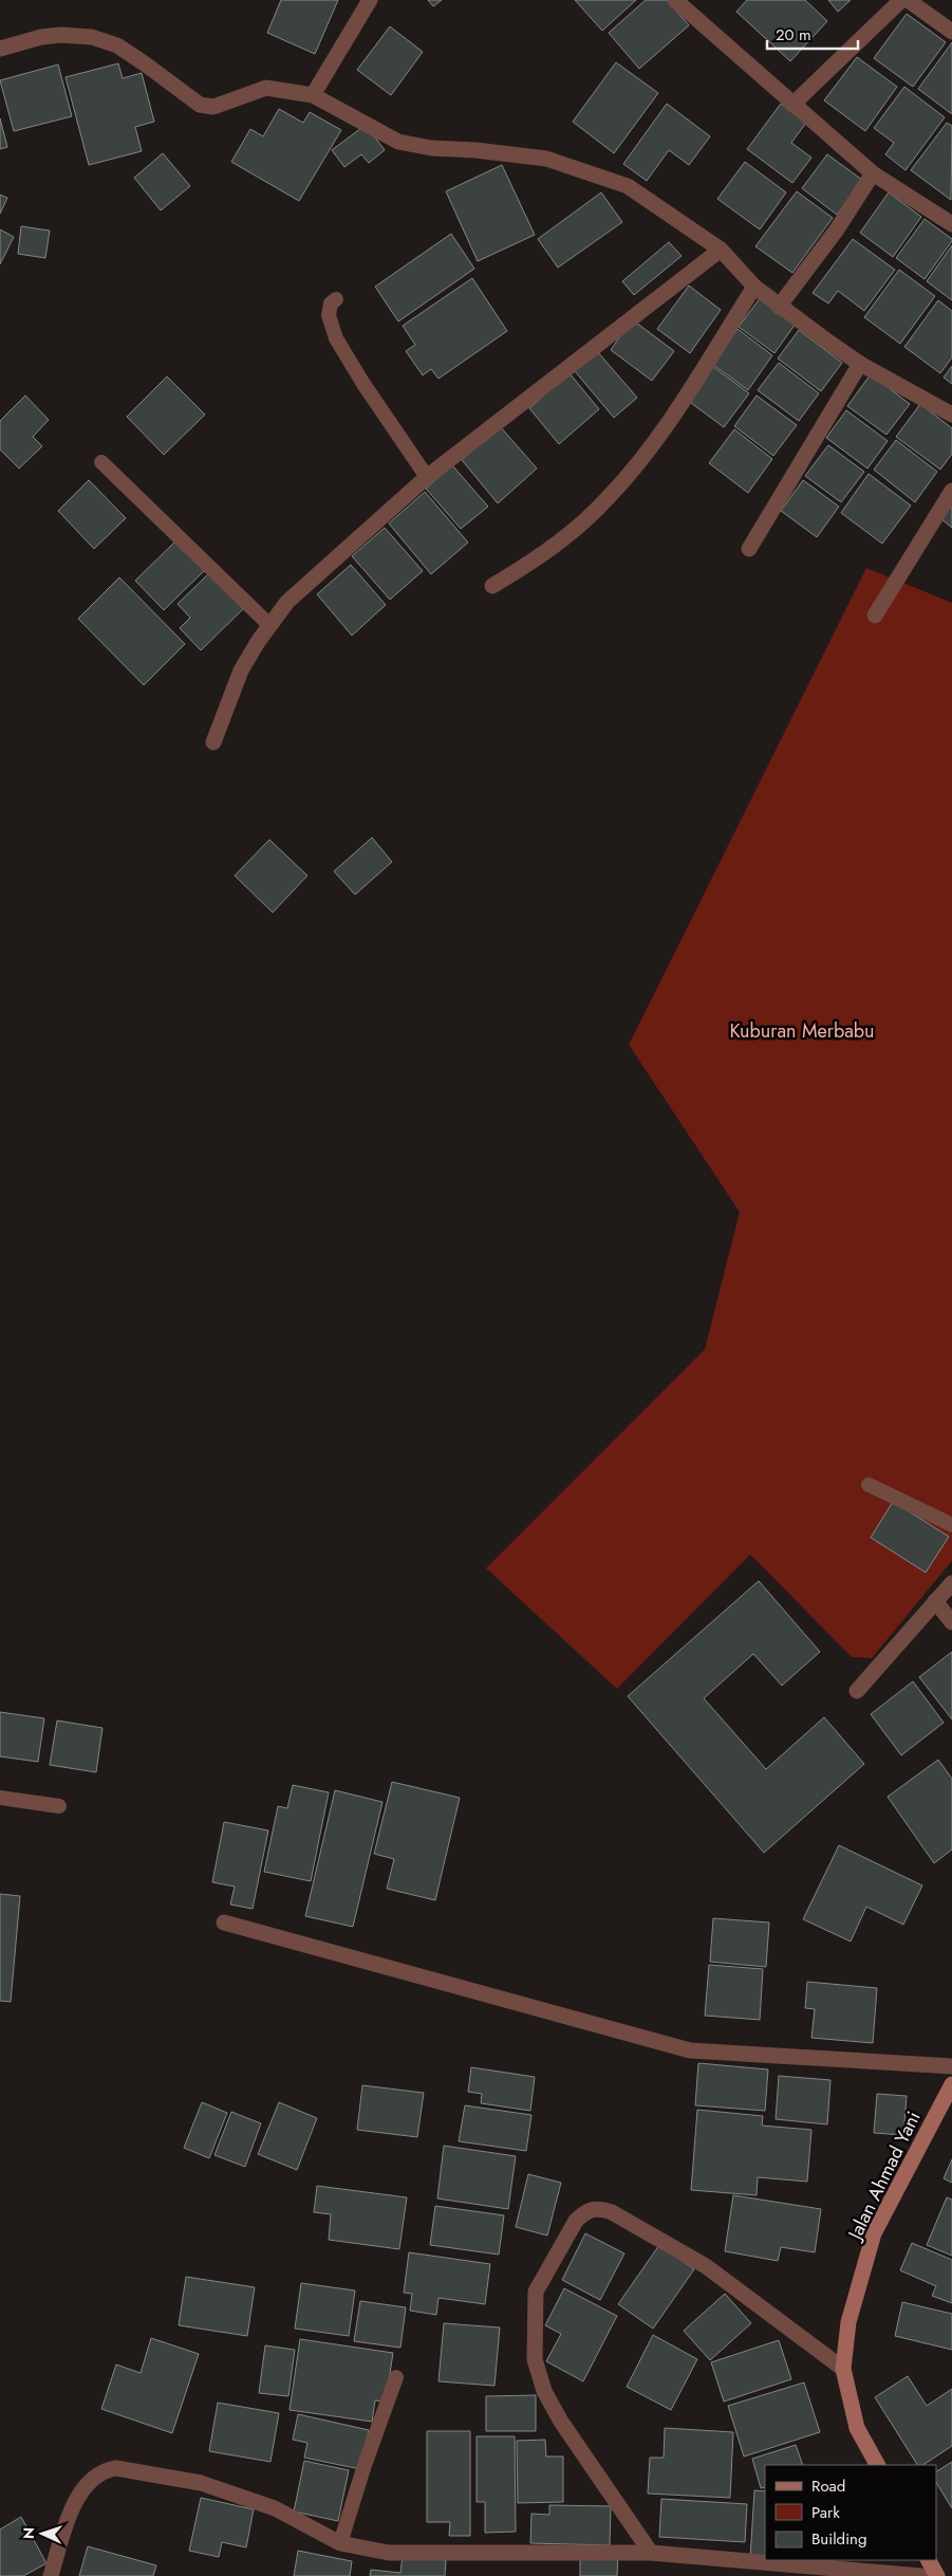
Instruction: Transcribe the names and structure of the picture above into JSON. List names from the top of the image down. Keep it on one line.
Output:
{"streets":{"street":["Jalan Ahmad Yani"]},"parks":["Kuburan Merbabu"],"legend":["Road","Park","Building"],"scale_bar":"20 m","north":"left"}
